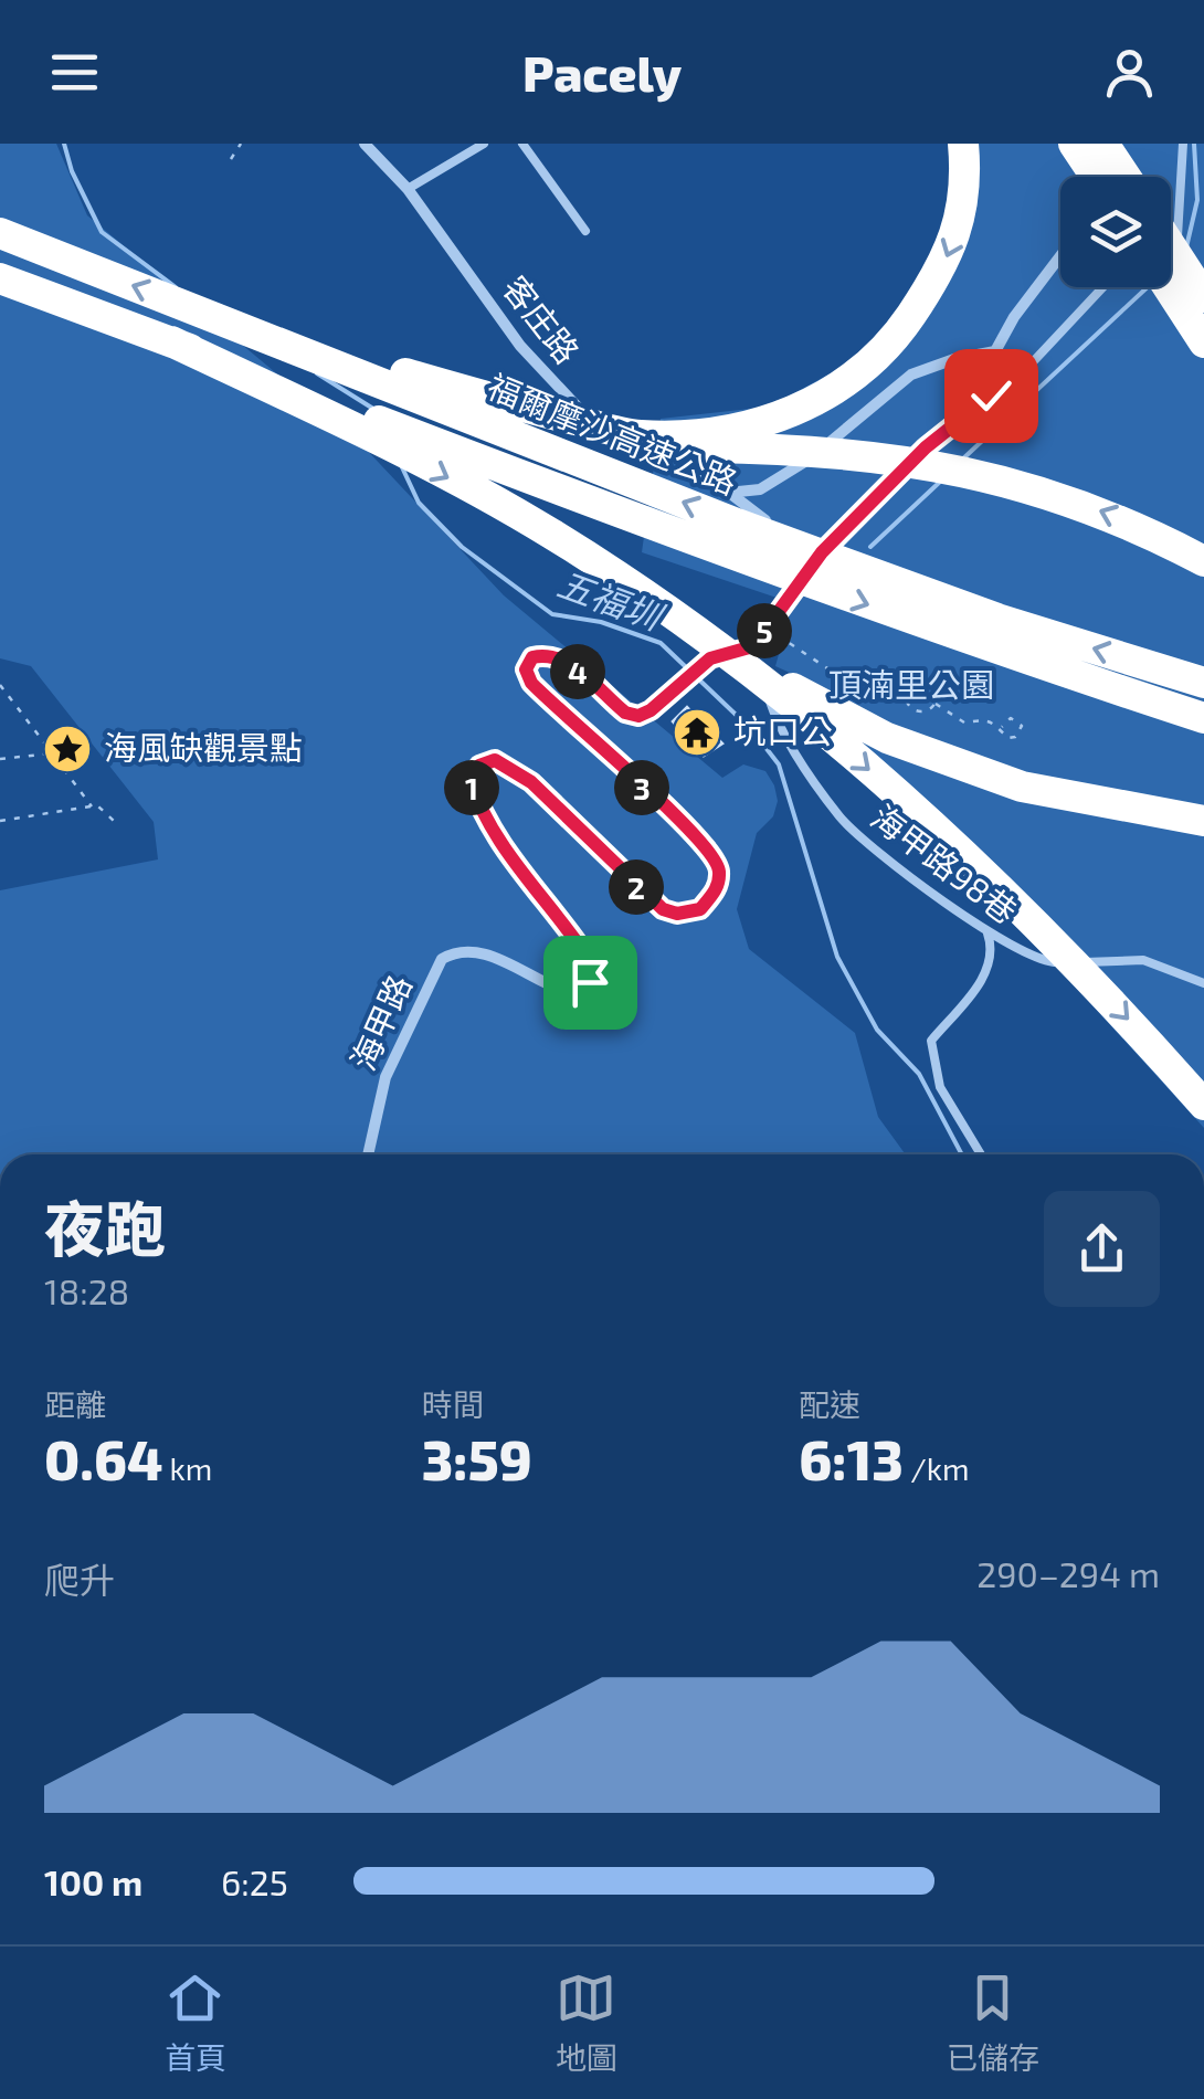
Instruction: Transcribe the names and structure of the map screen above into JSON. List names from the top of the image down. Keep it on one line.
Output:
{"streets":{"highway":["福爾摩沙高速公路"],"street":["客庄路","海甲路"],"lane":["海甲路98巷"]},"crossings":[["海甲路98巷","海甲路"]],"water":["五福圳"],"parks":["頂湳里公園"],"places":{"temple":["坑口公"],"place":["海風缺觀景點"]},"page":{"header":"Pacely","pins":["5","4","1","3","2"],"heading":["夜跑","18:28"],"stats":[["距離","0.64 km"],["時間","3:59"],["配速","6:13 /km"]],"chart":["爬升","290–294 m"],"list":[{"name":"100 m","note":"6:25"}],"tabs":["首頁","地圖","已儲存"]}}
